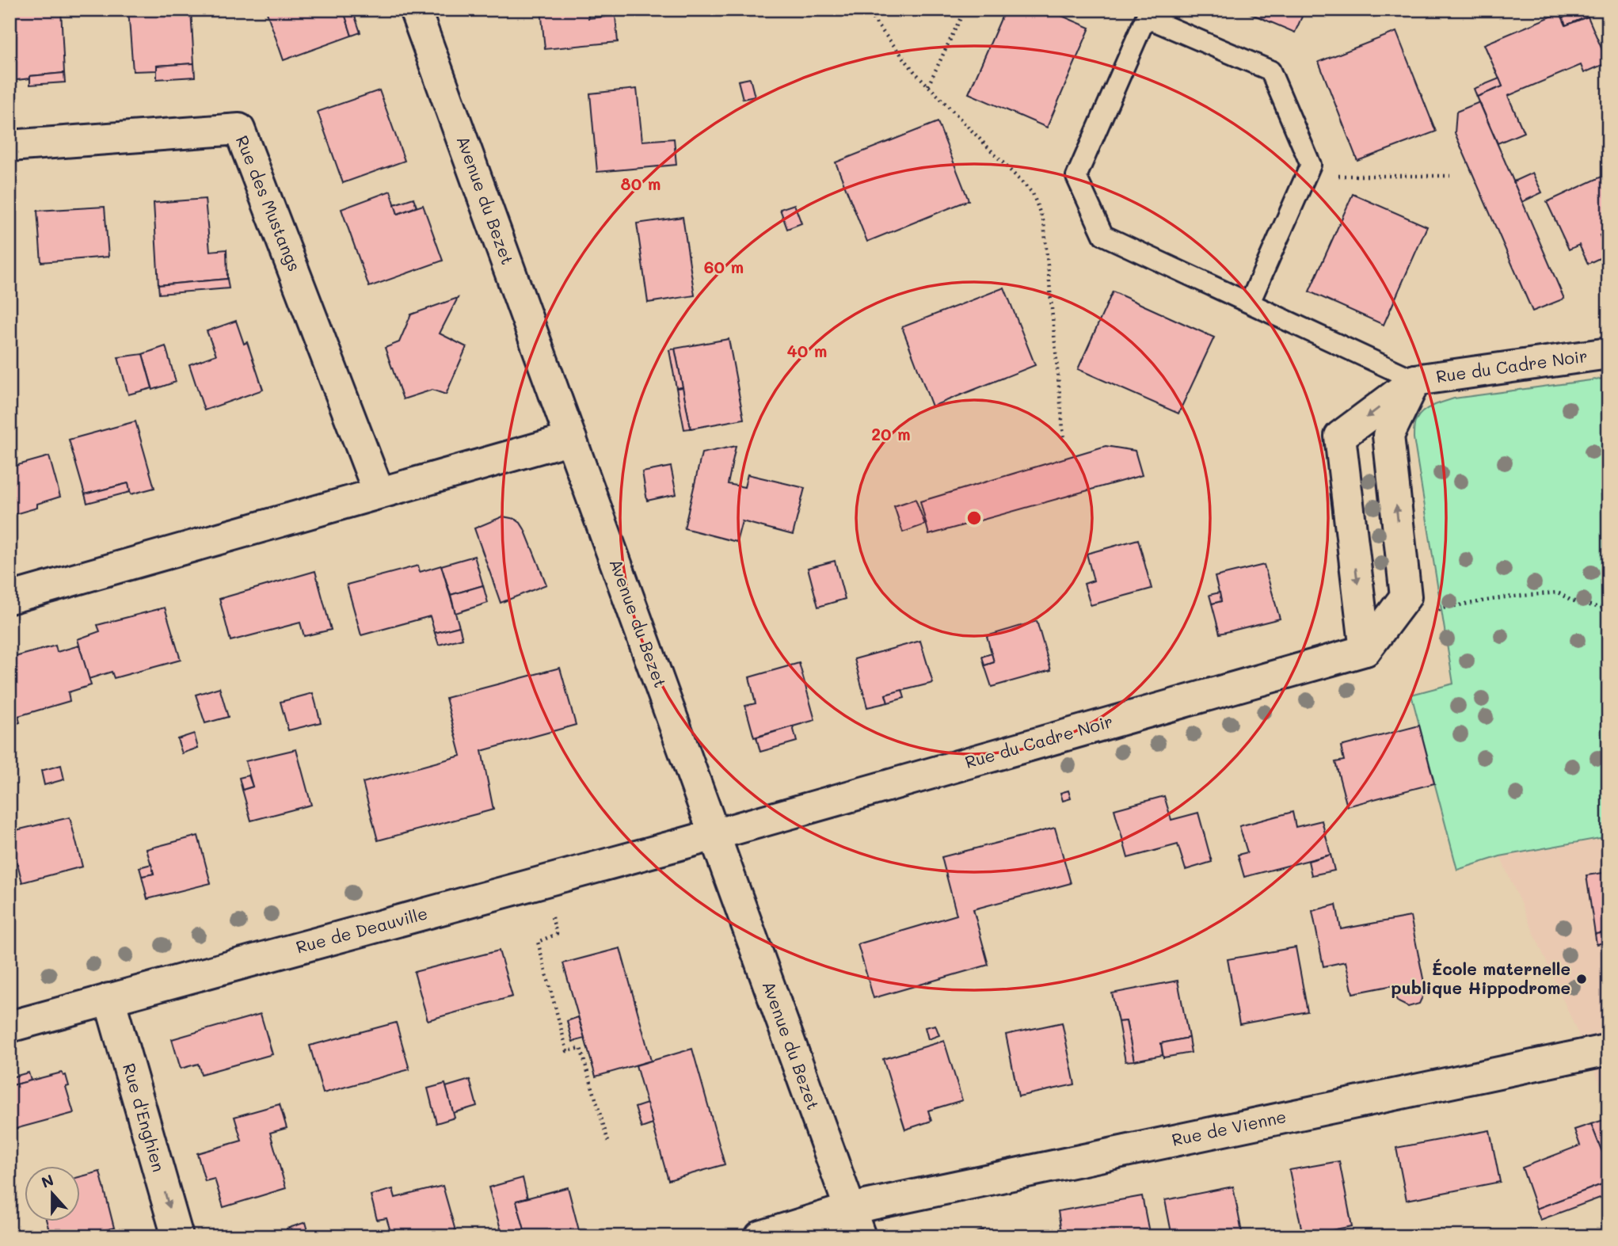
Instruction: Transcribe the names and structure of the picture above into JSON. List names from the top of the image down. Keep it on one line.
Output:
{"streets":{"street":["Avenue du Bezet","Rue des Mustangs","Rue du Cadre Noir","Rue de Deauville","Rue d'Enghien","Rue de Vienne"]},"crossings":[["Avenue du Bezet","Rue du Cadre Noir"],["Avenue du Bezet","Rue de Deauville"],["Avenue du Bezet","Rue de Vienne"],["Rue du Cadre Noir","Rue de Deauville"],["Rue de Deauville","Rue d'Enghien"]],"one_way":["Rue d'Enghien"],"places":["École maternelle publique Hippodrome"],"north":"top","rings":["80 m","60 m","40 m","20 m"]}
